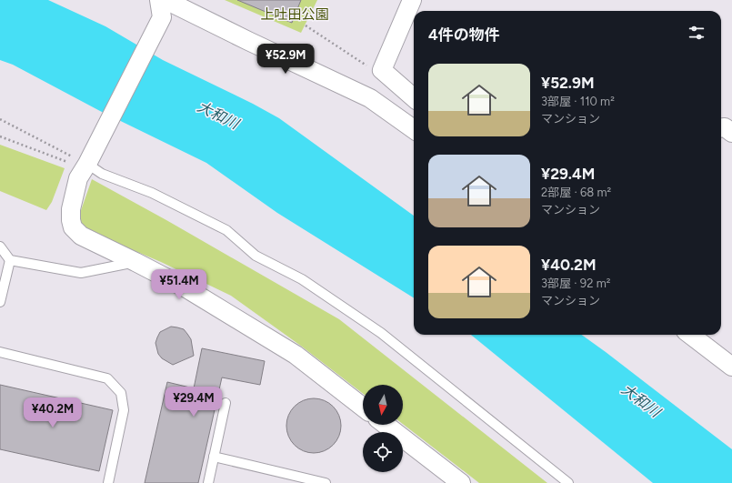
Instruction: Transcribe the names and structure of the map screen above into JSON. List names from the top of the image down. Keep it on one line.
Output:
{"water":["大和川"],"parks":["上吐田公園"],"north":"bottom","page":{"heading":"4件の物件","price":["¥52.9M","¥51.4M","¥29.4M","¥40.2M"],"list":[{"name":"¥52.9M","note":"3部屋 · 110 m² · マンション"},{"name":"¥29.4M","note":"2部屋 · 68 m² · マンション"},{"name":"¥40.2M","note":"3部屋 · 92 m² · マンション"}]}}
